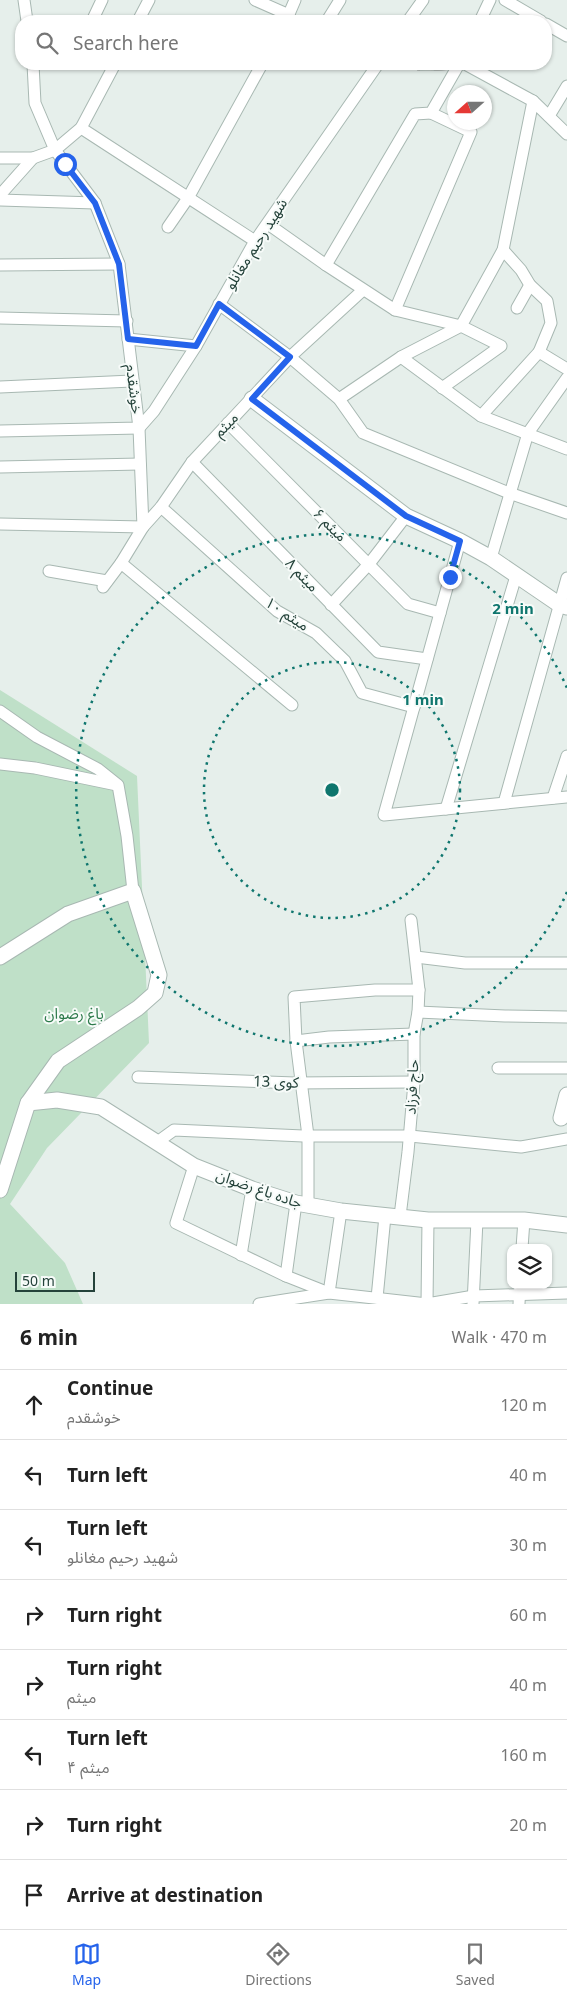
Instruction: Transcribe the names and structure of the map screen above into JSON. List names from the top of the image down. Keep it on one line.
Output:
{"streets":{"street":["شهید رحیم مغانلو","خوشقدم","میثم","۶ میثم","۸ میثم","۱۰ میثم","کوی 13","حاج فرزاد","جاده باغ رضوان"]},"crossings":[["شهید رحیم مغانلو","خوشقدم"],["خوشقدم","میثم"],["میثم","۶ میثم"],["میثم","۸ میثم"],["میثم","۱۰ میثم"],["کوی 13","حاج فرزاد"],["حاج فرزاد","جاده باغ رضوان"]],"parks":["باغ رضوان"],"scale_bar":"50 m","north":"left","page":{"search":"Search here","scale":"50 m","heading":["6 min","Walk · 470 m"],"list":[["Continue","خوشقدم","120 m"],["Turn left","40 m"],["Turn left","شهید رحیم مغانلو","30 m"],["Turn right","60 m"],["Turn right","میثم","40 m"],["Turn left","۴ میثم","160 m"],["Turn right","20 m"],"Arrive at destination"],"nav":["Map","Directions","Saved"]},"rings":["2 min","1 min"]}
